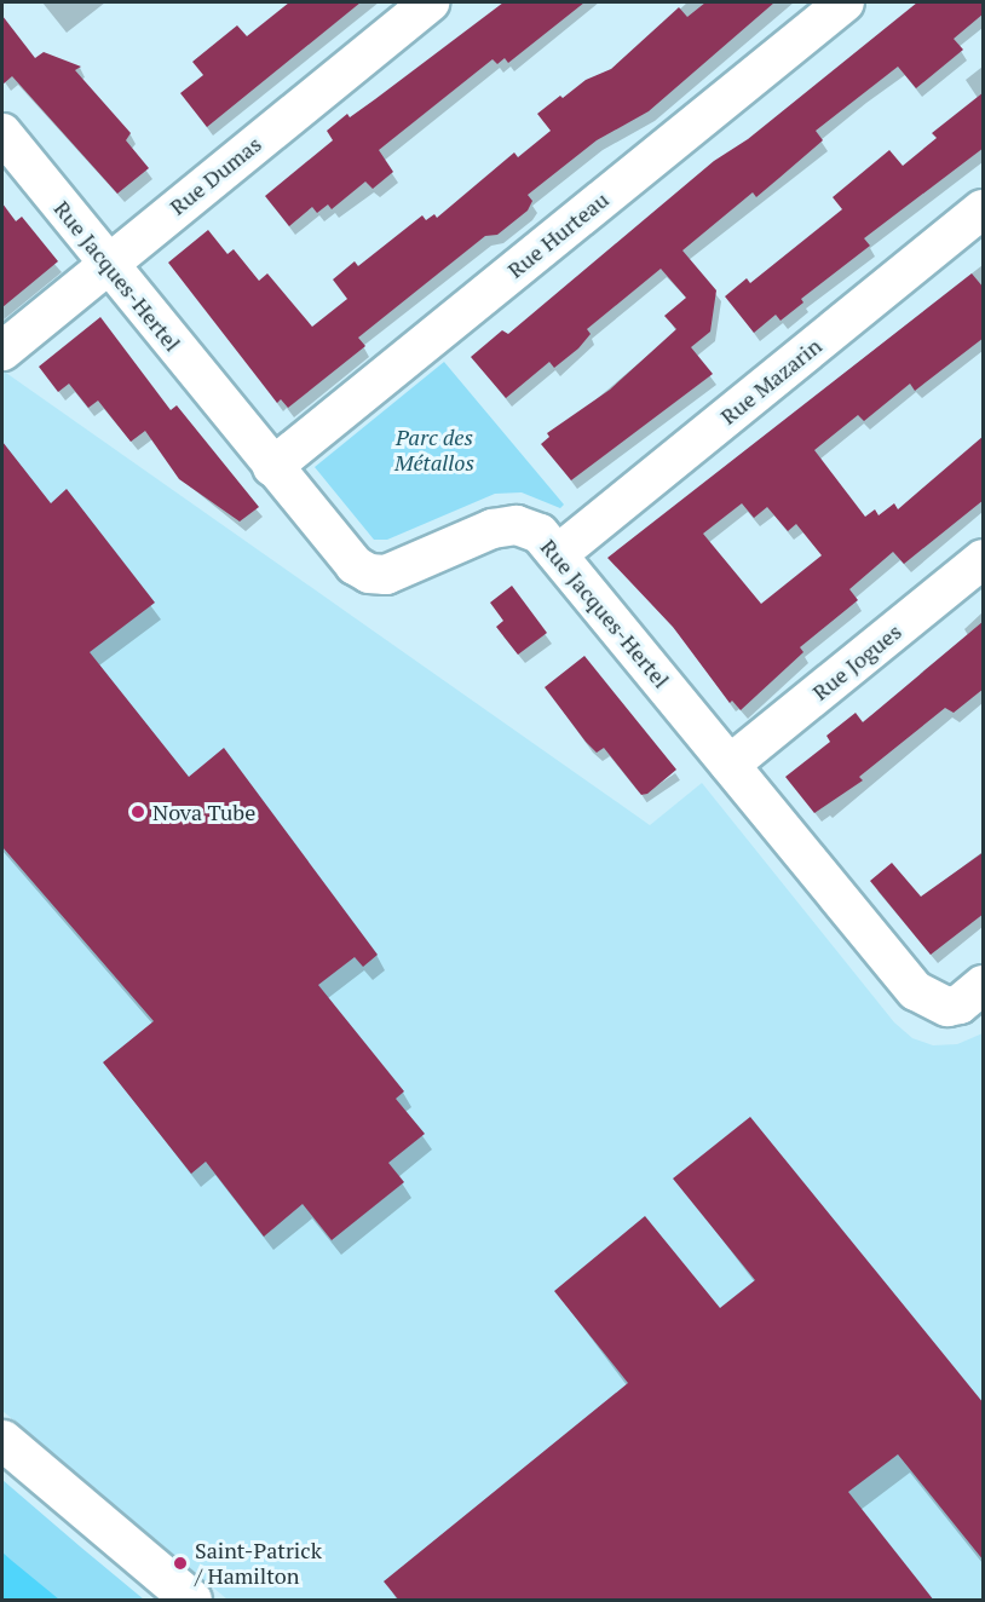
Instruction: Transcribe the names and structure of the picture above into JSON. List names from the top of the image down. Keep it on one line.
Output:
{"streets":{"street":["Rue Dumas","Rue Hurteau","Rue Jacques-Hertel","Rue Mazarin","Rue Jogues"]},"crossings":[["Rue Dumas","Rue Jacques-Hertel"],["Rue Hurteau","Rue Jacques-Hertel"],["Rue Jacques-Hertel","Rue Mazarin"],["Rue Jacques-Hertel","Rue Jogues"]],"parks":["Parc des Métallos"],"places":["Nova Tube","Saint-Patrick / Hamilton"]}
